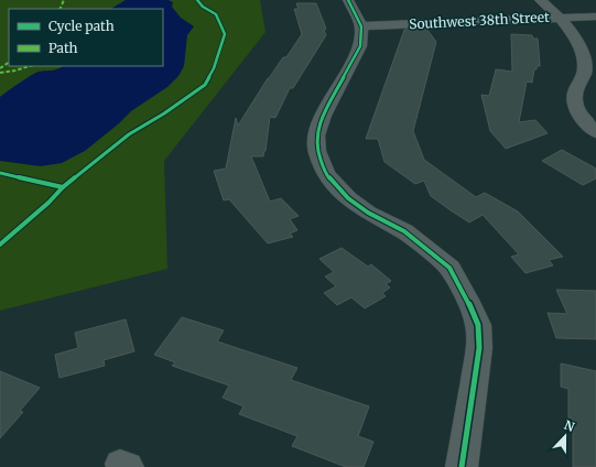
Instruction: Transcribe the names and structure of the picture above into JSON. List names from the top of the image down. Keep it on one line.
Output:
{"streets":{"street":["Southwest 38th Street"]},"legend":["Cycle path","Path"],"north":"top"}
